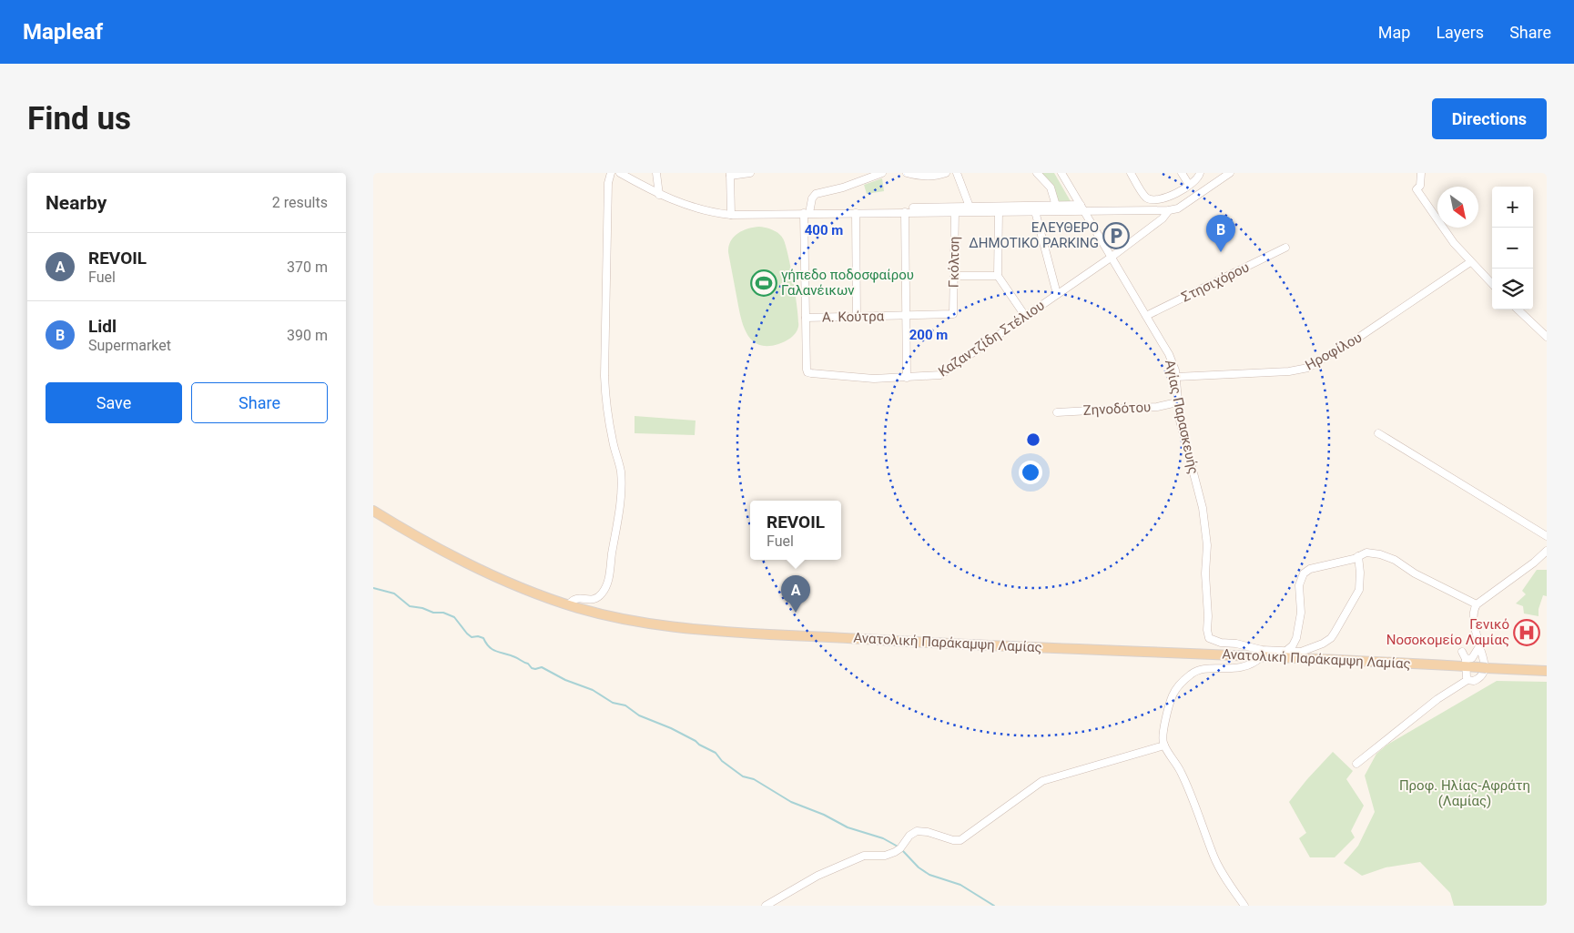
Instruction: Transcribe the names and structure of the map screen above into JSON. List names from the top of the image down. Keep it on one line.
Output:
{"streets":{"main road":["Ανατολική Παράκαμψη Λαμίας"],"street":["Γκόλτση","Στησιχόρου","Α. Κούτρα","Καζαντζίδη Στέλιου","Ηροφίλου","Ζηνοδότου","Αγίας Παρασκευής"]},"crossings":[["Γκόλτση","Α. Κούτρα"],["Στησιχόρου","Αγίας Παρασκευής"],["Α. Κούτρα","Καζαντζίδη Στέλιου"],["Καζαντζίδη Στέλιου","Αγίας Παρασκευής"],["Ηροφίλου","Αγίας Παρασκευής"],["Ζηνοδότου","Αγίας Παρασκευής"],["Αγίας Παρασκευής","Ανατολική Παράκαμψη Λαμίας"]],"parks":["Προφ. Ηλίας-Αφράτη (Λαμίας)"],"places":{"parking":["ΕΛΕΥΘΕΡΟ ΔΗΜΟΤΙΚΟ PARKING"],"sports":["γήπεδο ποδοσφαίρου Γαλανέικων"],"hospital":["Γενικό Νοσοκομείο Λαμίας"]},"north":"bottom right","page":{"header":"Mapleaf","nav":["Map","Layers","Share"],"buttons":["Directions",["Save","Share"]],"title":"Find us","heading":["Nearby","2 results"],"map_buttons":["+","−"],"pins":["B","A"],"list":[{"mark":"A","name":"REVOIL","note":"Fuel","value":"370 m"},{"mark":"B","name":"Lidl","note":"Supermarket","value":"390 m"}],"popup":["REVOIL","Fuel"]},"rings":["400 m","200 m"]}
